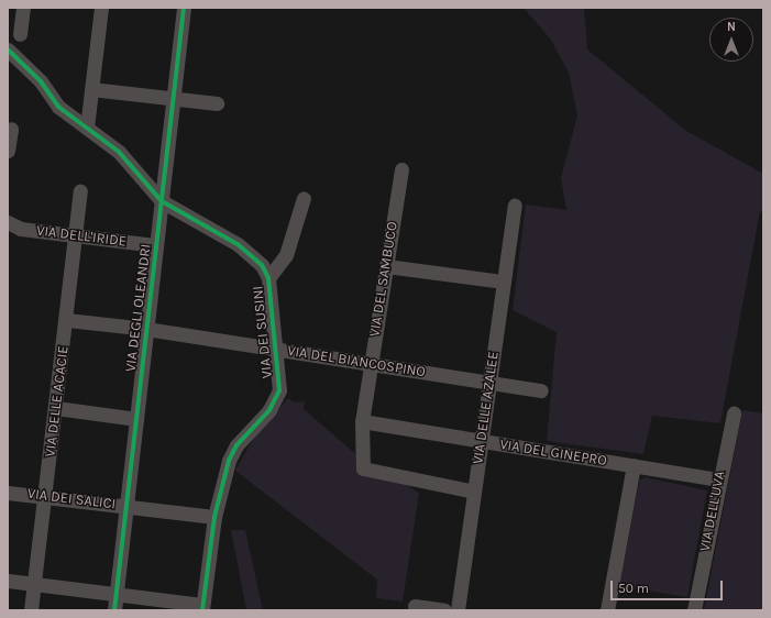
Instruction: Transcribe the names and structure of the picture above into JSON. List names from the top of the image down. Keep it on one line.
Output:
{"streets":{"street":["VIA DELL'IRIDE","VIA DEL SAMBUCO","VIA DEGLI OLEANDRI","VIA DEI SUSINI","VIA DEL BIANCOSPINO","VIA DELLE ACACIE","VIA DELLE AZALEE","VIA DEL GINEPRO","VIA DEI SALICI","VIA DELL'UVA"]},"crossings":[["VIA DELL'IRIDE","VIA DEGLI OLEANDRI"],["VIA DELL'IRIDE","VIA DELLE ACACIE"],["VIA DEL SAMBUCO","VIA DEL BIANCOSPINO"],["VIA DEL SAMBUCO","VIA DELLE AZALEE"],["VIA DEL SAMBUCO","VIA DEL GINEPRO"],["VIA DEGLI OLEANDRI","VIA DEI SUSINI"],["VIA DEGLI OLEANDRI","VIA DEL BIANCOSPINO"],["VIA DEGLI OLEANDRI","VIA DEI SALICI"],["VIA DEI SUSINI","VIA DEL BIANCOSPINO"],["VIA DEI SUSINI","VIA DEI SALICI"],["VIA DEL BIANCOSPINO","VIA DELLE ACACIE"],["VIA DEL BIANCOSPINO","VIA DELLE AZALEE"],["VIA DELLE ACACIE","VIA DEI SALICI"],["VIA DELLE AZALEE","VIA DEL GINEPRO"],["VIA DEL GINEPRO","VIA DELL'UVA"]],"scale_bar":"50 m","north":"top"}
